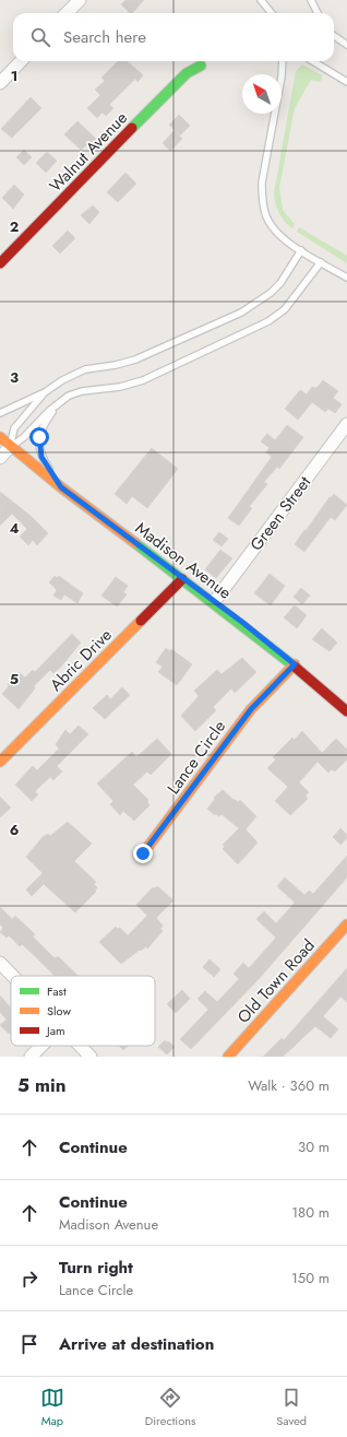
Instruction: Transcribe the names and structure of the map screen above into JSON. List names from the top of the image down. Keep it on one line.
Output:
{"streets":{"street":["Walnut Avenue","Green Street","Madison Avenue","Abric Drive","Lance Circle","Old Town Road"]},"crossings":[["Green Street","Madison Avenue"],["Madison Avenue","Abric Drive"],["Madison Avenue","Lance Circle"]],"legend":["Fast","Slow","Jam"],"north":"top left","page":{"search":"Search here","heading":["5 min","Walk · 360 m"],"list":[["Continue","30 m"],["Continue","Madison Avenue","180 m"],["Turn right","Lance Circle","150 m"],"Arrive at destination"],"nav":["Map","Directions","Saved"]},"grid":{"rows":["1","2","3","4","5","6"]}}
